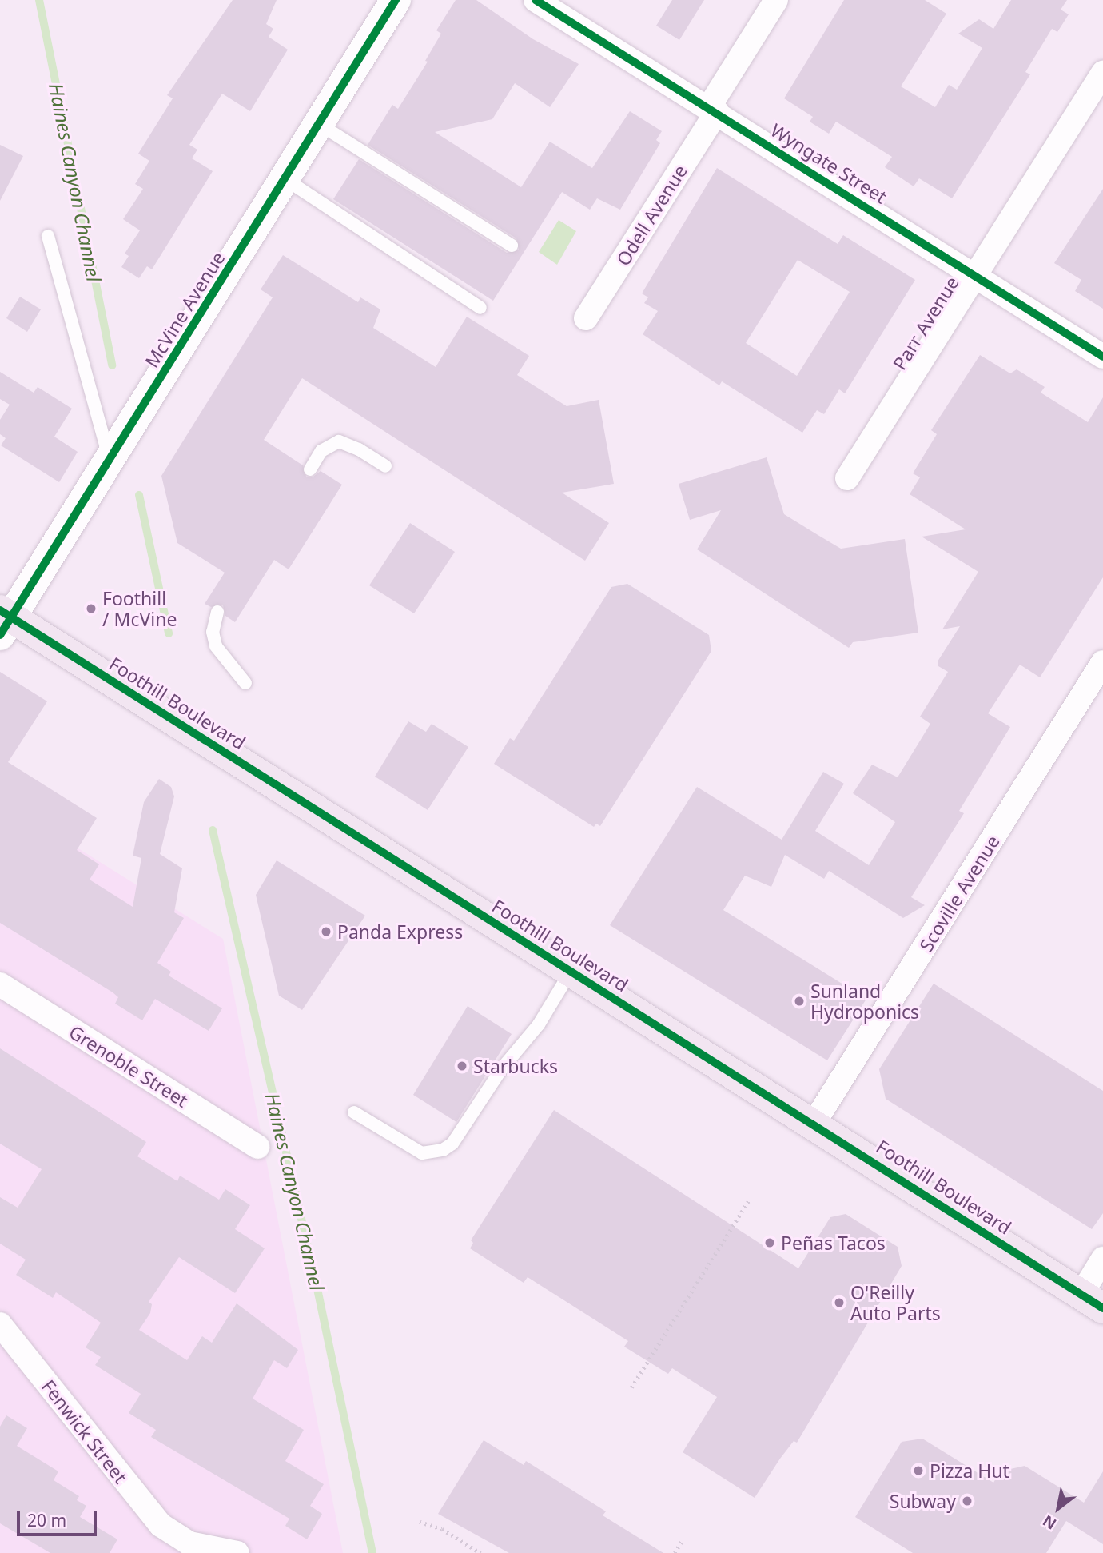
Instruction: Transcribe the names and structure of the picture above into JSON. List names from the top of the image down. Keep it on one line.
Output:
{"streets":{"main road":["Foothill Boulevard"],"street":["Wyngate Street","Odell Avenue","McVine Avenue","Parr Avenue","Scoville Avenue","Grenoble Street","Fenwick Street"]},"crossings":[["Wyngate Street","Odell Avenue"],["Wyngate Street","Parr Avenue"],["McVine Avenue","Foothill Boulevard"],["Foothill Boulevard","Scoville Avenue"]],"water":["Haines Canyon Channel"],"places":["Foothill / McVine","Panda Express","Sunland Hydroponics","Starbucks","Peñas Tacos","O'Reilly Auto Parts","Pizza Hut","Subway"],"scale_bar":"20 m","north":"bottom left"}
